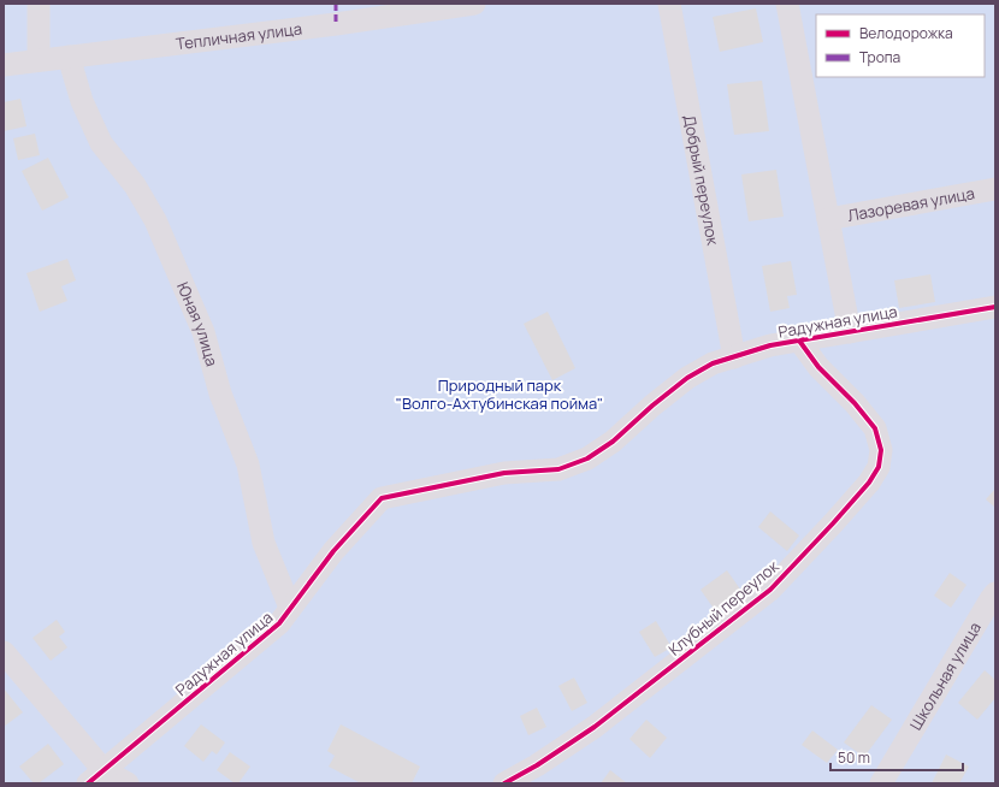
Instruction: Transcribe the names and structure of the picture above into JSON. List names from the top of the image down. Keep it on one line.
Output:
{"streets":{"street":["Тепличная улица","Добрый переулок","Лазоревая улица","Радужная улица","Юная улица","Клубный переулок","Школьная улица"]},"crossings":[["Тепличная улица","Юная улица"],["Добрый переулок","Радужная улица"],["Радужная улица","Юная улица"],["Радужная улица","Клубный переулок"]],"parks":["Природный парк \"Волго-Ахтубинская пойма\""],"legend":["Велодорожка","Тропа"],"scale_bar":"50 m"}
